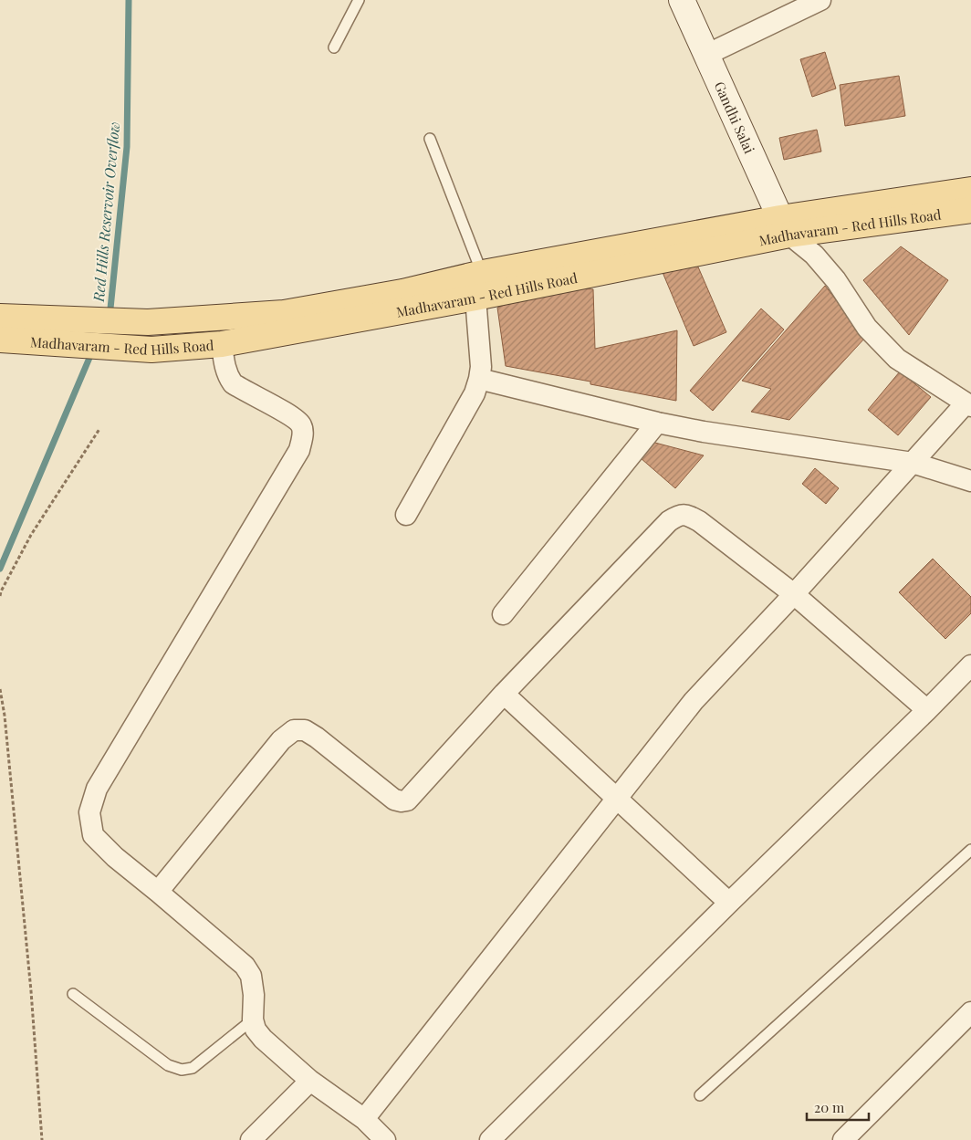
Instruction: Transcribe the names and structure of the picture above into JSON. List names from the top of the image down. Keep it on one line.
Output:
{"streets":{"main road":["Madhavaram - Red Hills Road"],"street":["Gandhi Salai"]},"crossings":[["Gandhi Salai","Madhavaram - Red Hills Road"]],"water":["Red Hills Reservoir Overflow"],"scale_bar":"20 m"}
